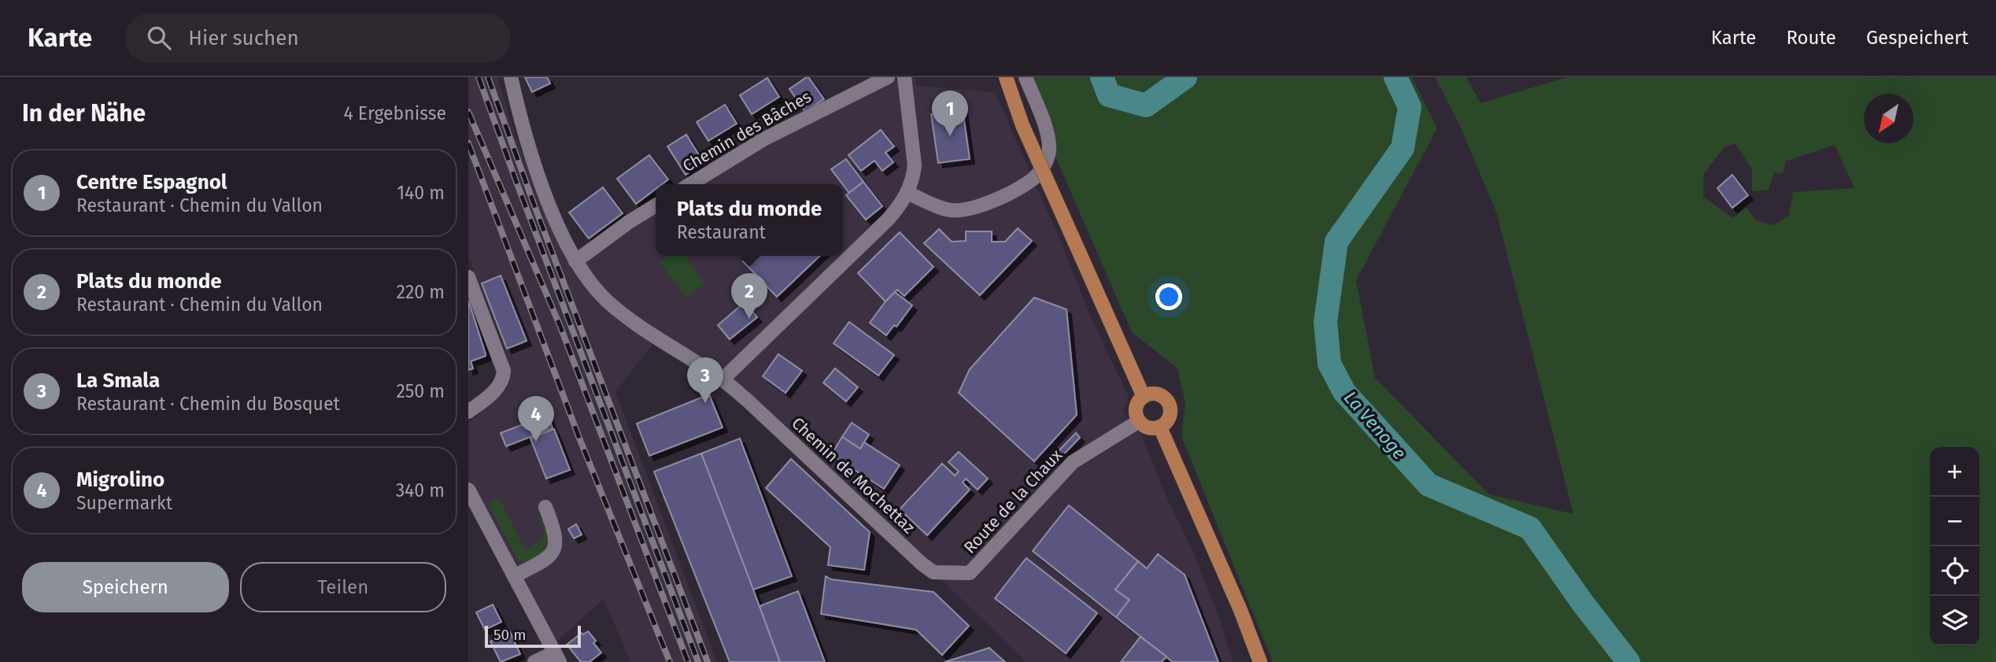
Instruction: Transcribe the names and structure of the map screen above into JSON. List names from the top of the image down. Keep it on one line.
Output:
{"streets":{"street":["Chemin des Bâches","Chemin de Mochettaz","Route de la Chaux"]},"crossings":[["Chemin de Mochettaz","Route de la Chaux"]],"water":["La Venoge"],"scale_bar":"50 m","north":"bottom left","page":{"header":"Karte","search":"Hier suchen","nav":["Karte","Route","Gespeichert"],"heading":["In der Nähe","4 Ergebnisse"],"pins":["1","2","3","4"],"list":[{"mark":"1","name":"Centre Espagnol","note":"Restaurant · Chemin du Vallon","value":"140 m"},{"mark":"2","name":"Plats du monde","note":"Restaurant · Chemin du Vallon","value":"220 m"},{"mark":"3","name":"La Smala","note":"Restaurant · Chemin du Bosquet","value":"250 m"},{"mark":"4","name":"Migrolino","note":"Supermarkt","value":"340 m"}],"popup":["Plats du monde","Restaurant"],"map_buttons":["+","−"],"buttons":["Speichern","Teilen"],"scale":"50 m"}}
